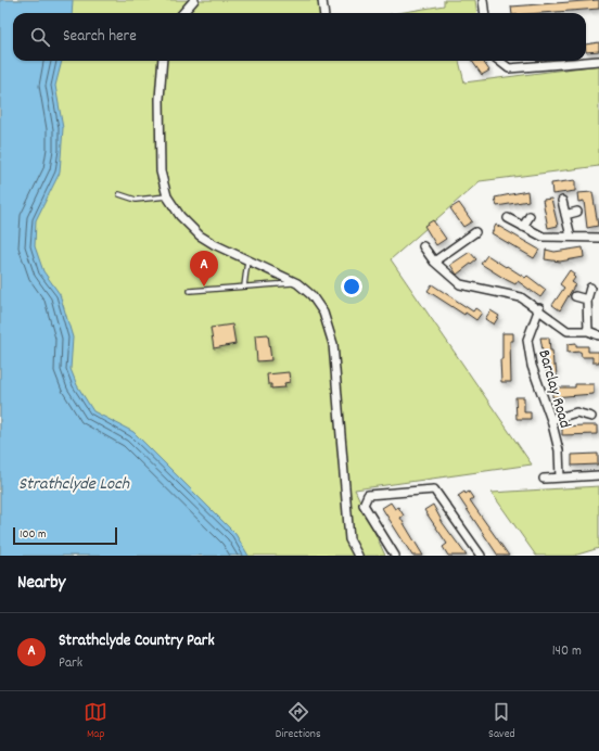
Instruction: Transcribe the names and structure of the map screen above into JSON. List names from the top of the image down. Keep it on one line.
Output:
{"streets":{"street":["Barclay Road"]},"water":["Strathclyde Loch"],"scale_bar":"100 m","page":{"search":"Search here","pins":"A","scale":"100 m","heading":"Nearby","list":[{"mark":"A","name":"Strathclyde Country Park","note":"Park","value":"140 m"}],"nav":["Map","Directions","Saved"]}}
